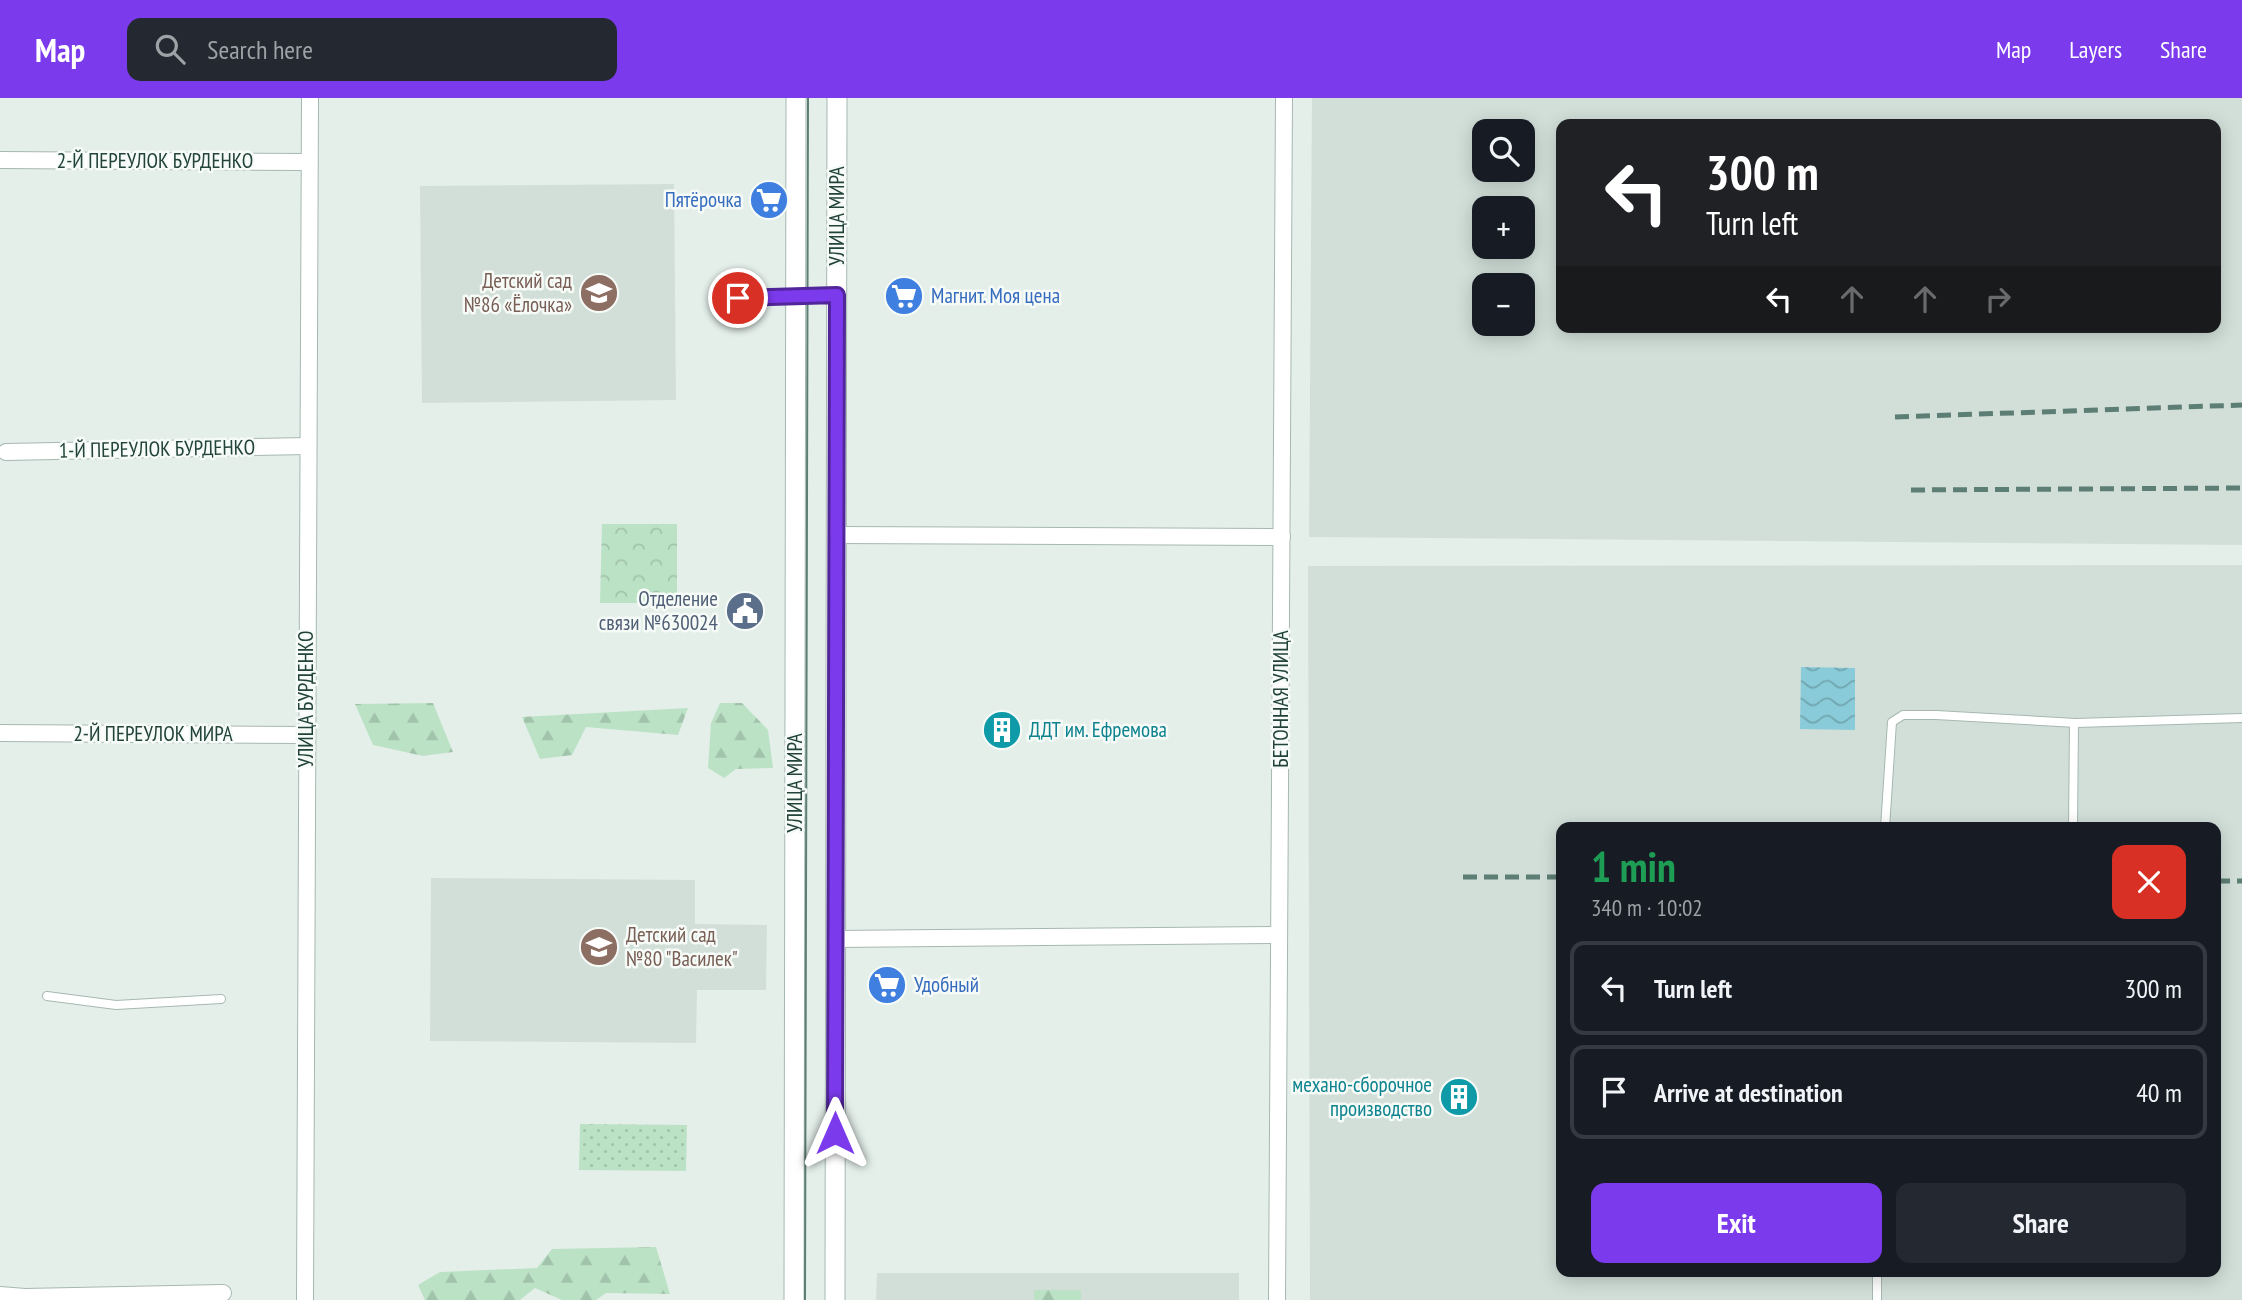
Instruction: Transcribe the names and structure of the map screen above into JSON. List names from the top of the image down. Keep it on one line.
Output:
{"streets":{"street":["2-Й ПЕРЕУЛОК БУРДЕНКО","УЛИЦА МИРА","1-Й ПЕРЕУЛОК БУРДЕНКО","УЛИЦА БУРДЕНКО","БЕТОННАЯ УЛИЦА","2-Й ПЕРЕУЛОК МИРА"]},"crossings":[["2-Й ПЕРЕУЛОК БУРДЕНКО","УЛИЦА БУРДЕНКО"],["1-Й ПЕРЕУЛОК БУРДЕНКО","УЛИЦА БУРДЕНКО"],["УЛИЦА БУРДЕНКО","2-Й ПЕРЕУЛОК МИРА"]],"places":{"supermarket":["Пятёрочка","Магнит. Моя цена","Удобный"],"school or university":["Детский сад №86 «Ёлочка»","Детский сад №80 \"Василек\""],"public building":["Отделение связи №630024"],"building":["ДДТ им. Ефремова","механо-сборочное производство"]},"page":{"header":"Map","search":"Search here","nav":["Map","Layers","Share"],"map_buttons":["+","−"],"turn":["300 m","Turn left"],"heading":["1 min","340 m · 10:02"],"list":[{"name":"Turn left","value":"300 m"},{"name":"Arrive at destination","value":"40 m"}],"buttons":["Exit","Share"]}}
